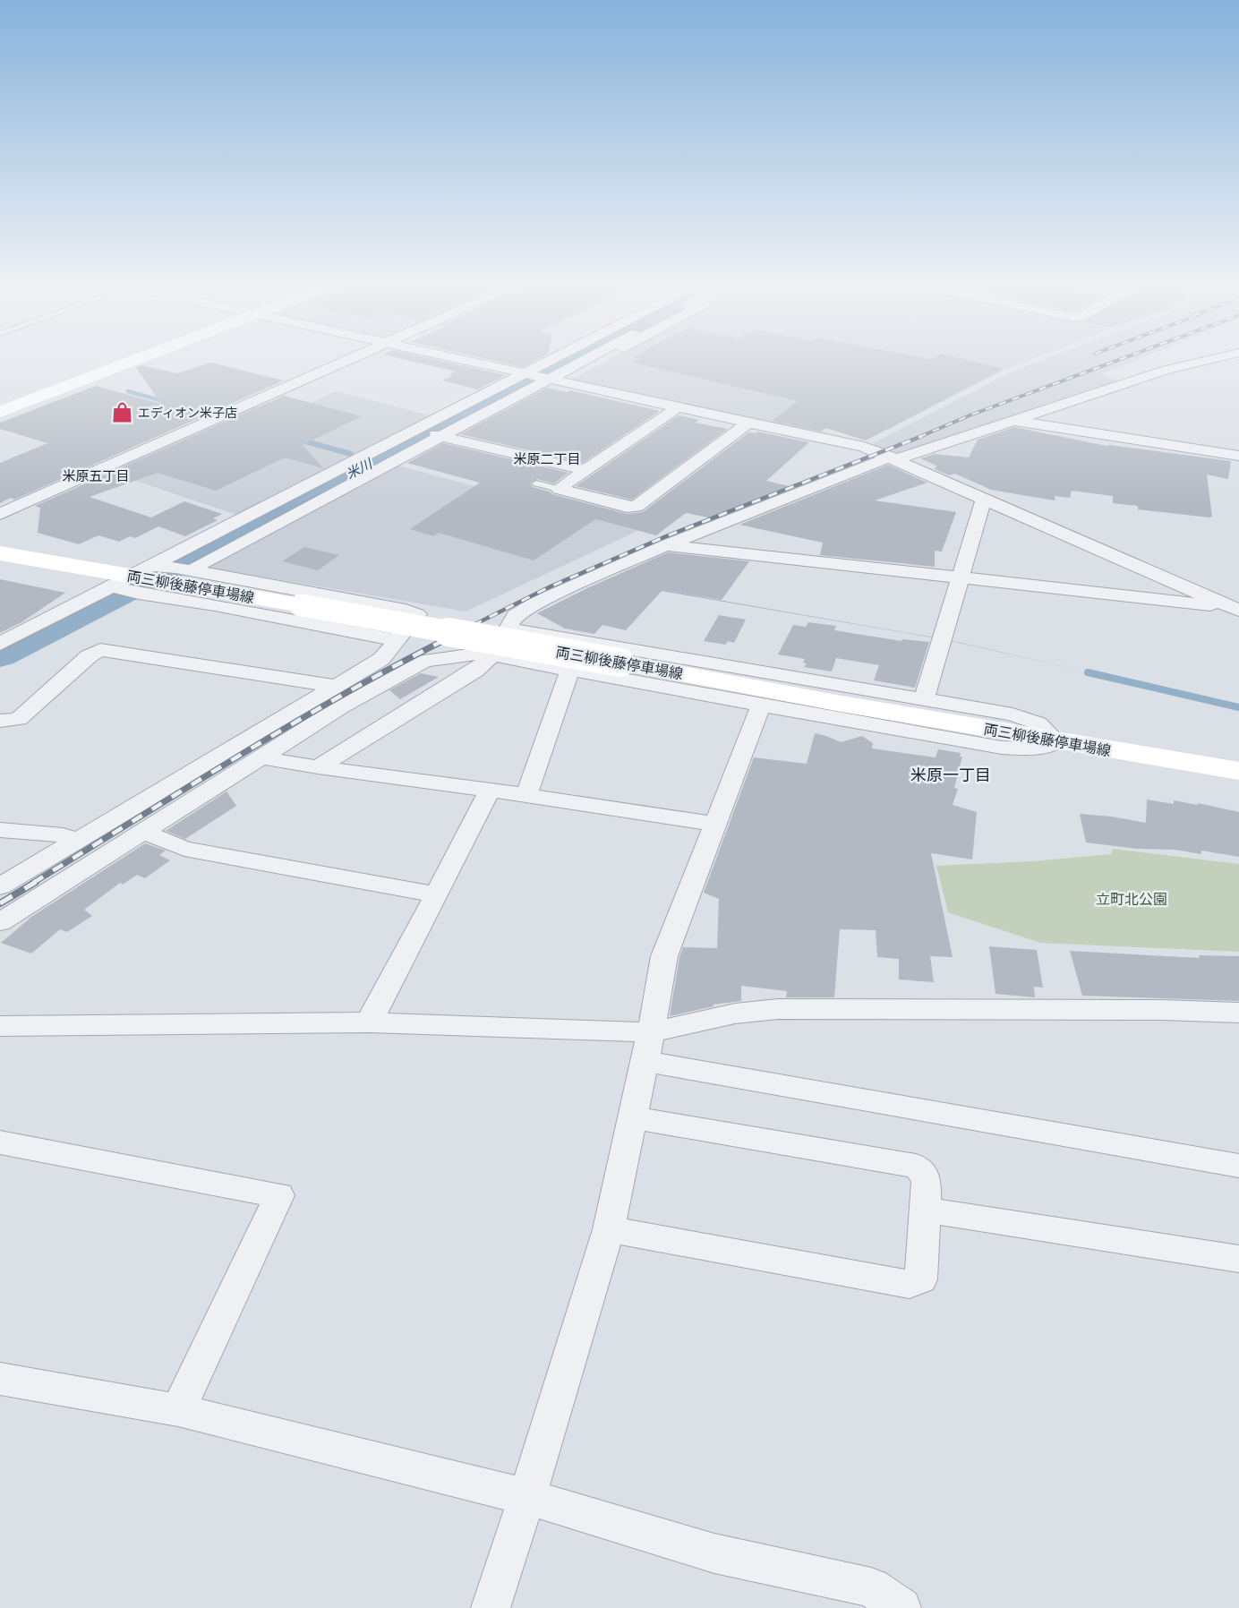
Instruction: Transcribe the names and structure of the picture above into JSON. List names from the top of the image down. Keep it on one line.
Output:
{"streets":{"main road":["両三柳後藤停車場線"]},"districts":["米原二丁目","米原五丁目","米原一丁目"],"water":["米川"],"parks":["立町北公園"],"places":{"shop":["エディオン米子店"]}}
